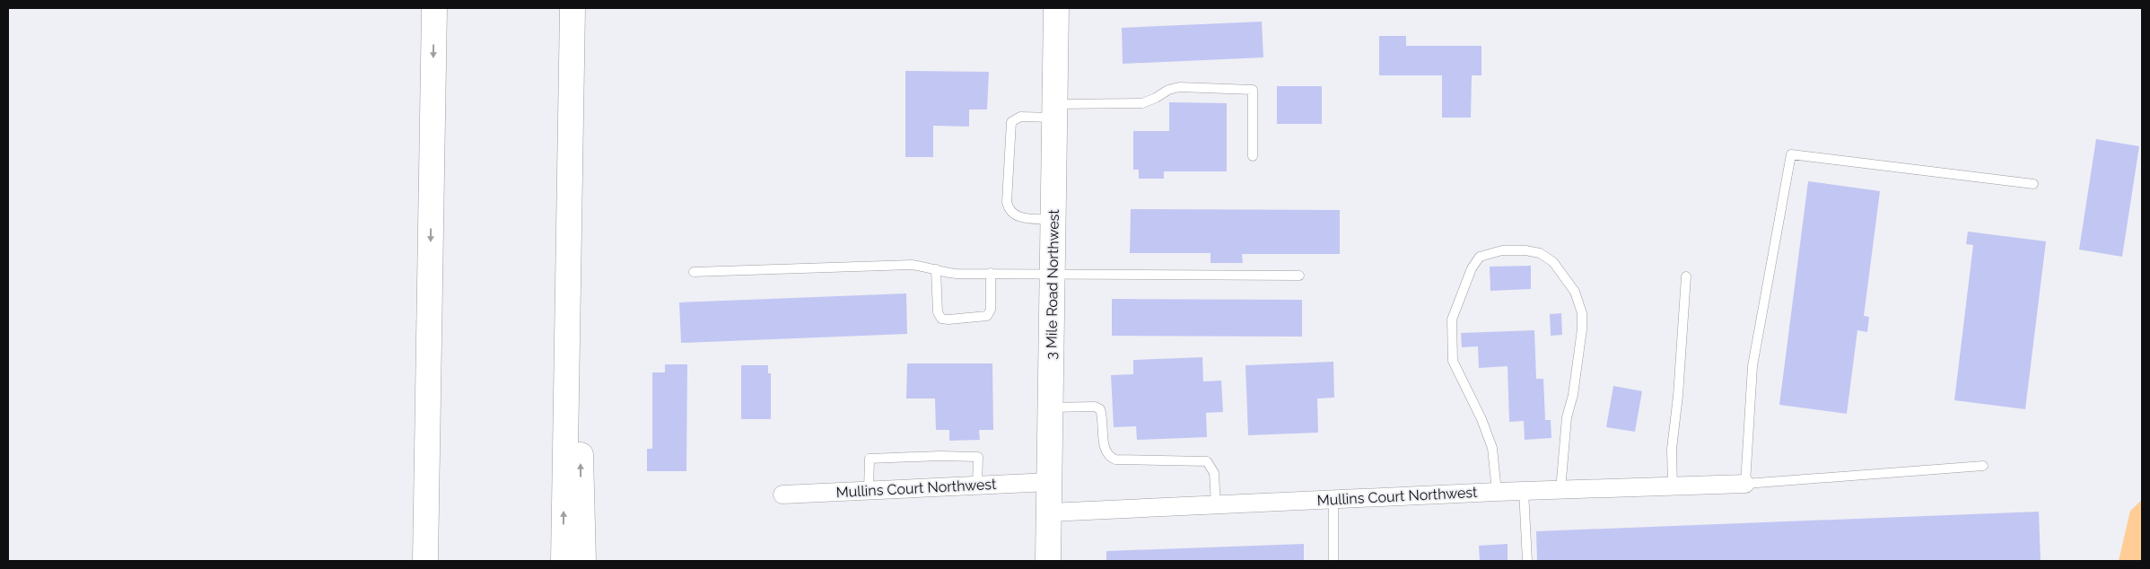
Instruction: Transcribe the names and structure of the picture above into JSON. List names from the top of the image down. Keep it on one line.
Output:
{"streets":{"main road":["3 Mile Road Northwest"],"street":["Mullins Court Northwest"]},"crossings":[["3 Mile Road Northwest","Mullins Court Northwest"]]}
